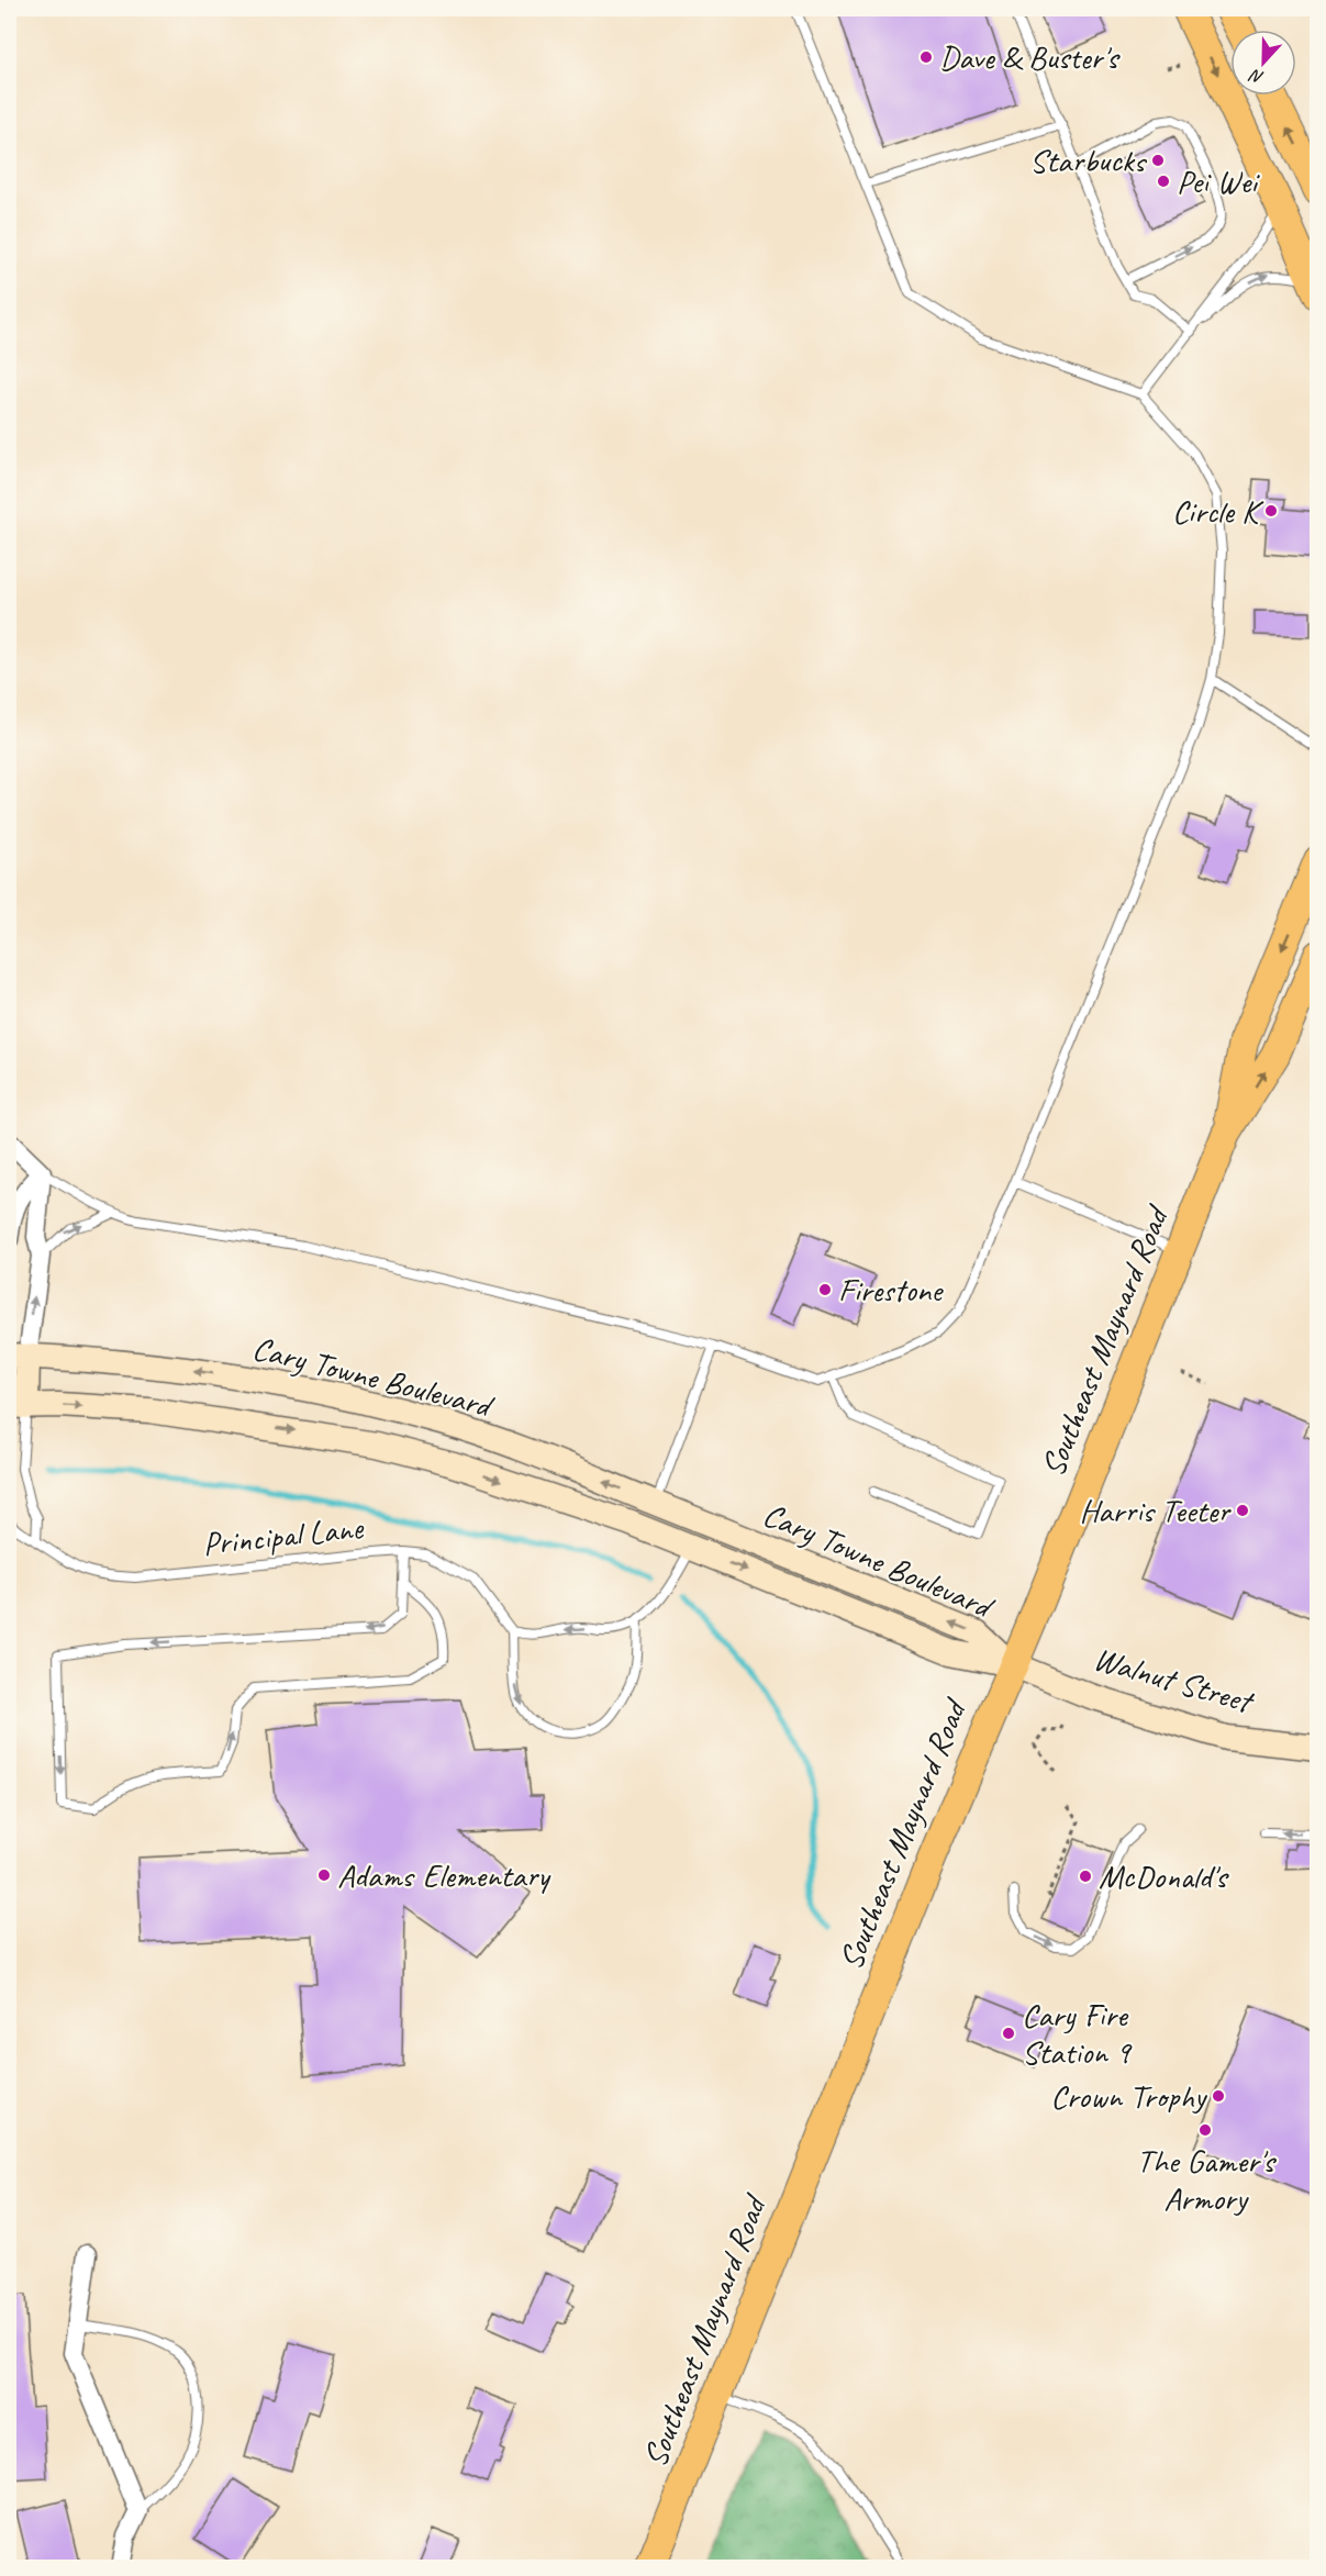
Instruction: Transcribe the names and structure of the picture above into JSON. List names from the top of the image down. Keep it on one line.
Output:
{"streets":{"main road":["Southeast Maynard Road","Cary Towne Boulevard","Walnut Street"],"lane":["Principal Lane"]},"crossings":[["Southeast Maynard Road","Cary Towne Boulevard"],["Southeast Maynard Road","Walnut Street"],["Cary Towne Boulevard","Walnut Street"]],"places":["Dave & Buster's","Starbucks","Pei Wei","Circle K","Firestone","Harris Teeter","Adams Elementary","McDonald's","Cary Fire Station 9","Crown Trophy","The Gamer's Armory"],"north":"bottom"}
